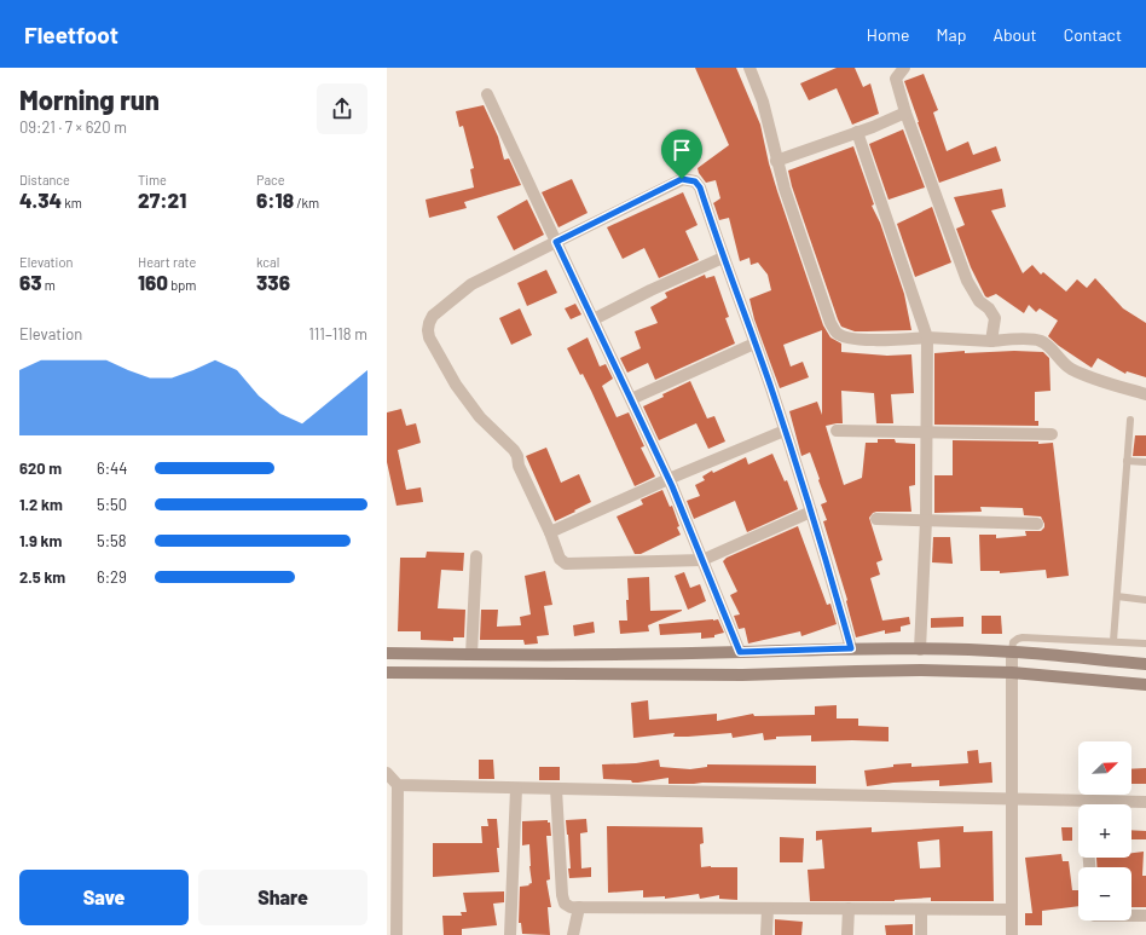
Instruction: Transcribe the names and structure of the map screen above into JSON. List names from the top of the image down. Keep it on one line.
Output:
{"north":"top right","page":{"header":"Fleetfoot","nav":["Home","Map","About","Contact"],"heading":["Morning run","09:21 · 7 × 620 m"],"stats":[["Distance","4.34 km"],["Time","27:21"],["Pace","6:18 /km"],["Elevation","63 m"],["Heart rate","160 bpm"],["kcal","336"]],"chart":["Elevation","111–118 m"],"list":[{"name":"620 m","note":"6:44"},{"name":"1.2 km","note":"5:50"},{"name":"1.9 km","note":"5:58"},{"name":"2.5 km","note":"6:29"}],"map_buttons":["+","−"],"buttons":["Save","Share"]}}
